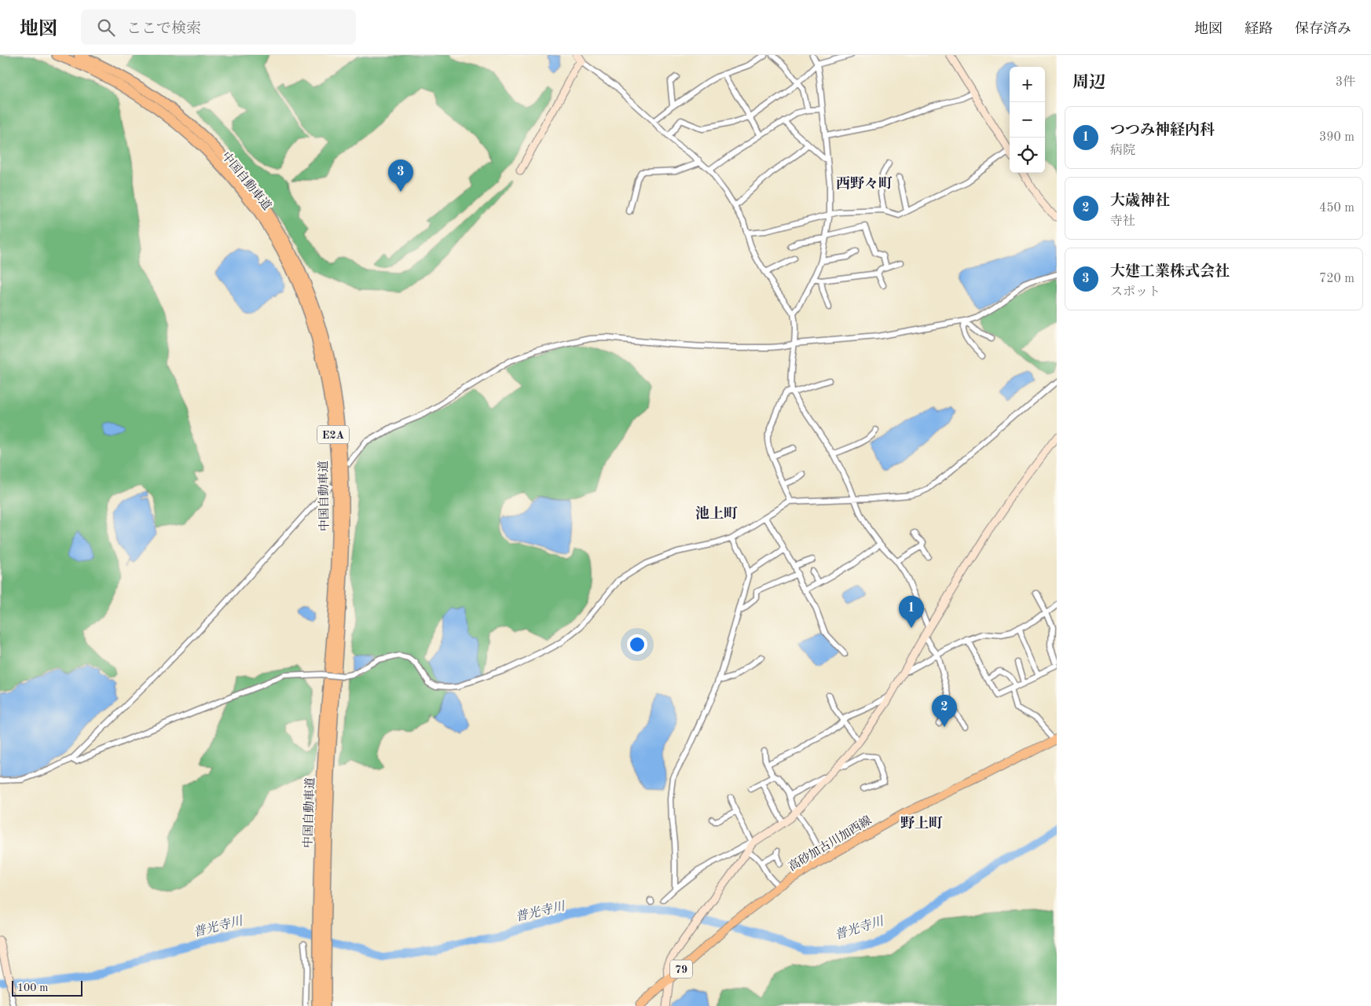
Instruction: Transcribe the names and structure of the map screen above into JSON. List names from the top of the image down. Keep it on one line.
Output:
{"streets":{"highway":["中国自動車道","E2A"],"main road":["高砂加古川加西線","79"]},"districts":["西野々町","池上町","野上町"],"water":["普光寺川"],"scale_bar":"100 m","page":{"header":"地図","search":"ここで検索","nav":["地図","経路","保存済み"],"heading":["周辺","3件"],"map_buttons":["+","−"],"list":[{"mark":"1","name":"つつみ神経内科","note":"病院","value":"390 m"},{"mark":"2","name":"大歳神社","note":"寺社","value":"450 m"},{"mark":"3","name":"大建工業株式会社","note":"スポット","value":"720 m"}],"pins":["3","1","2"],"scale":"100 m"}}
